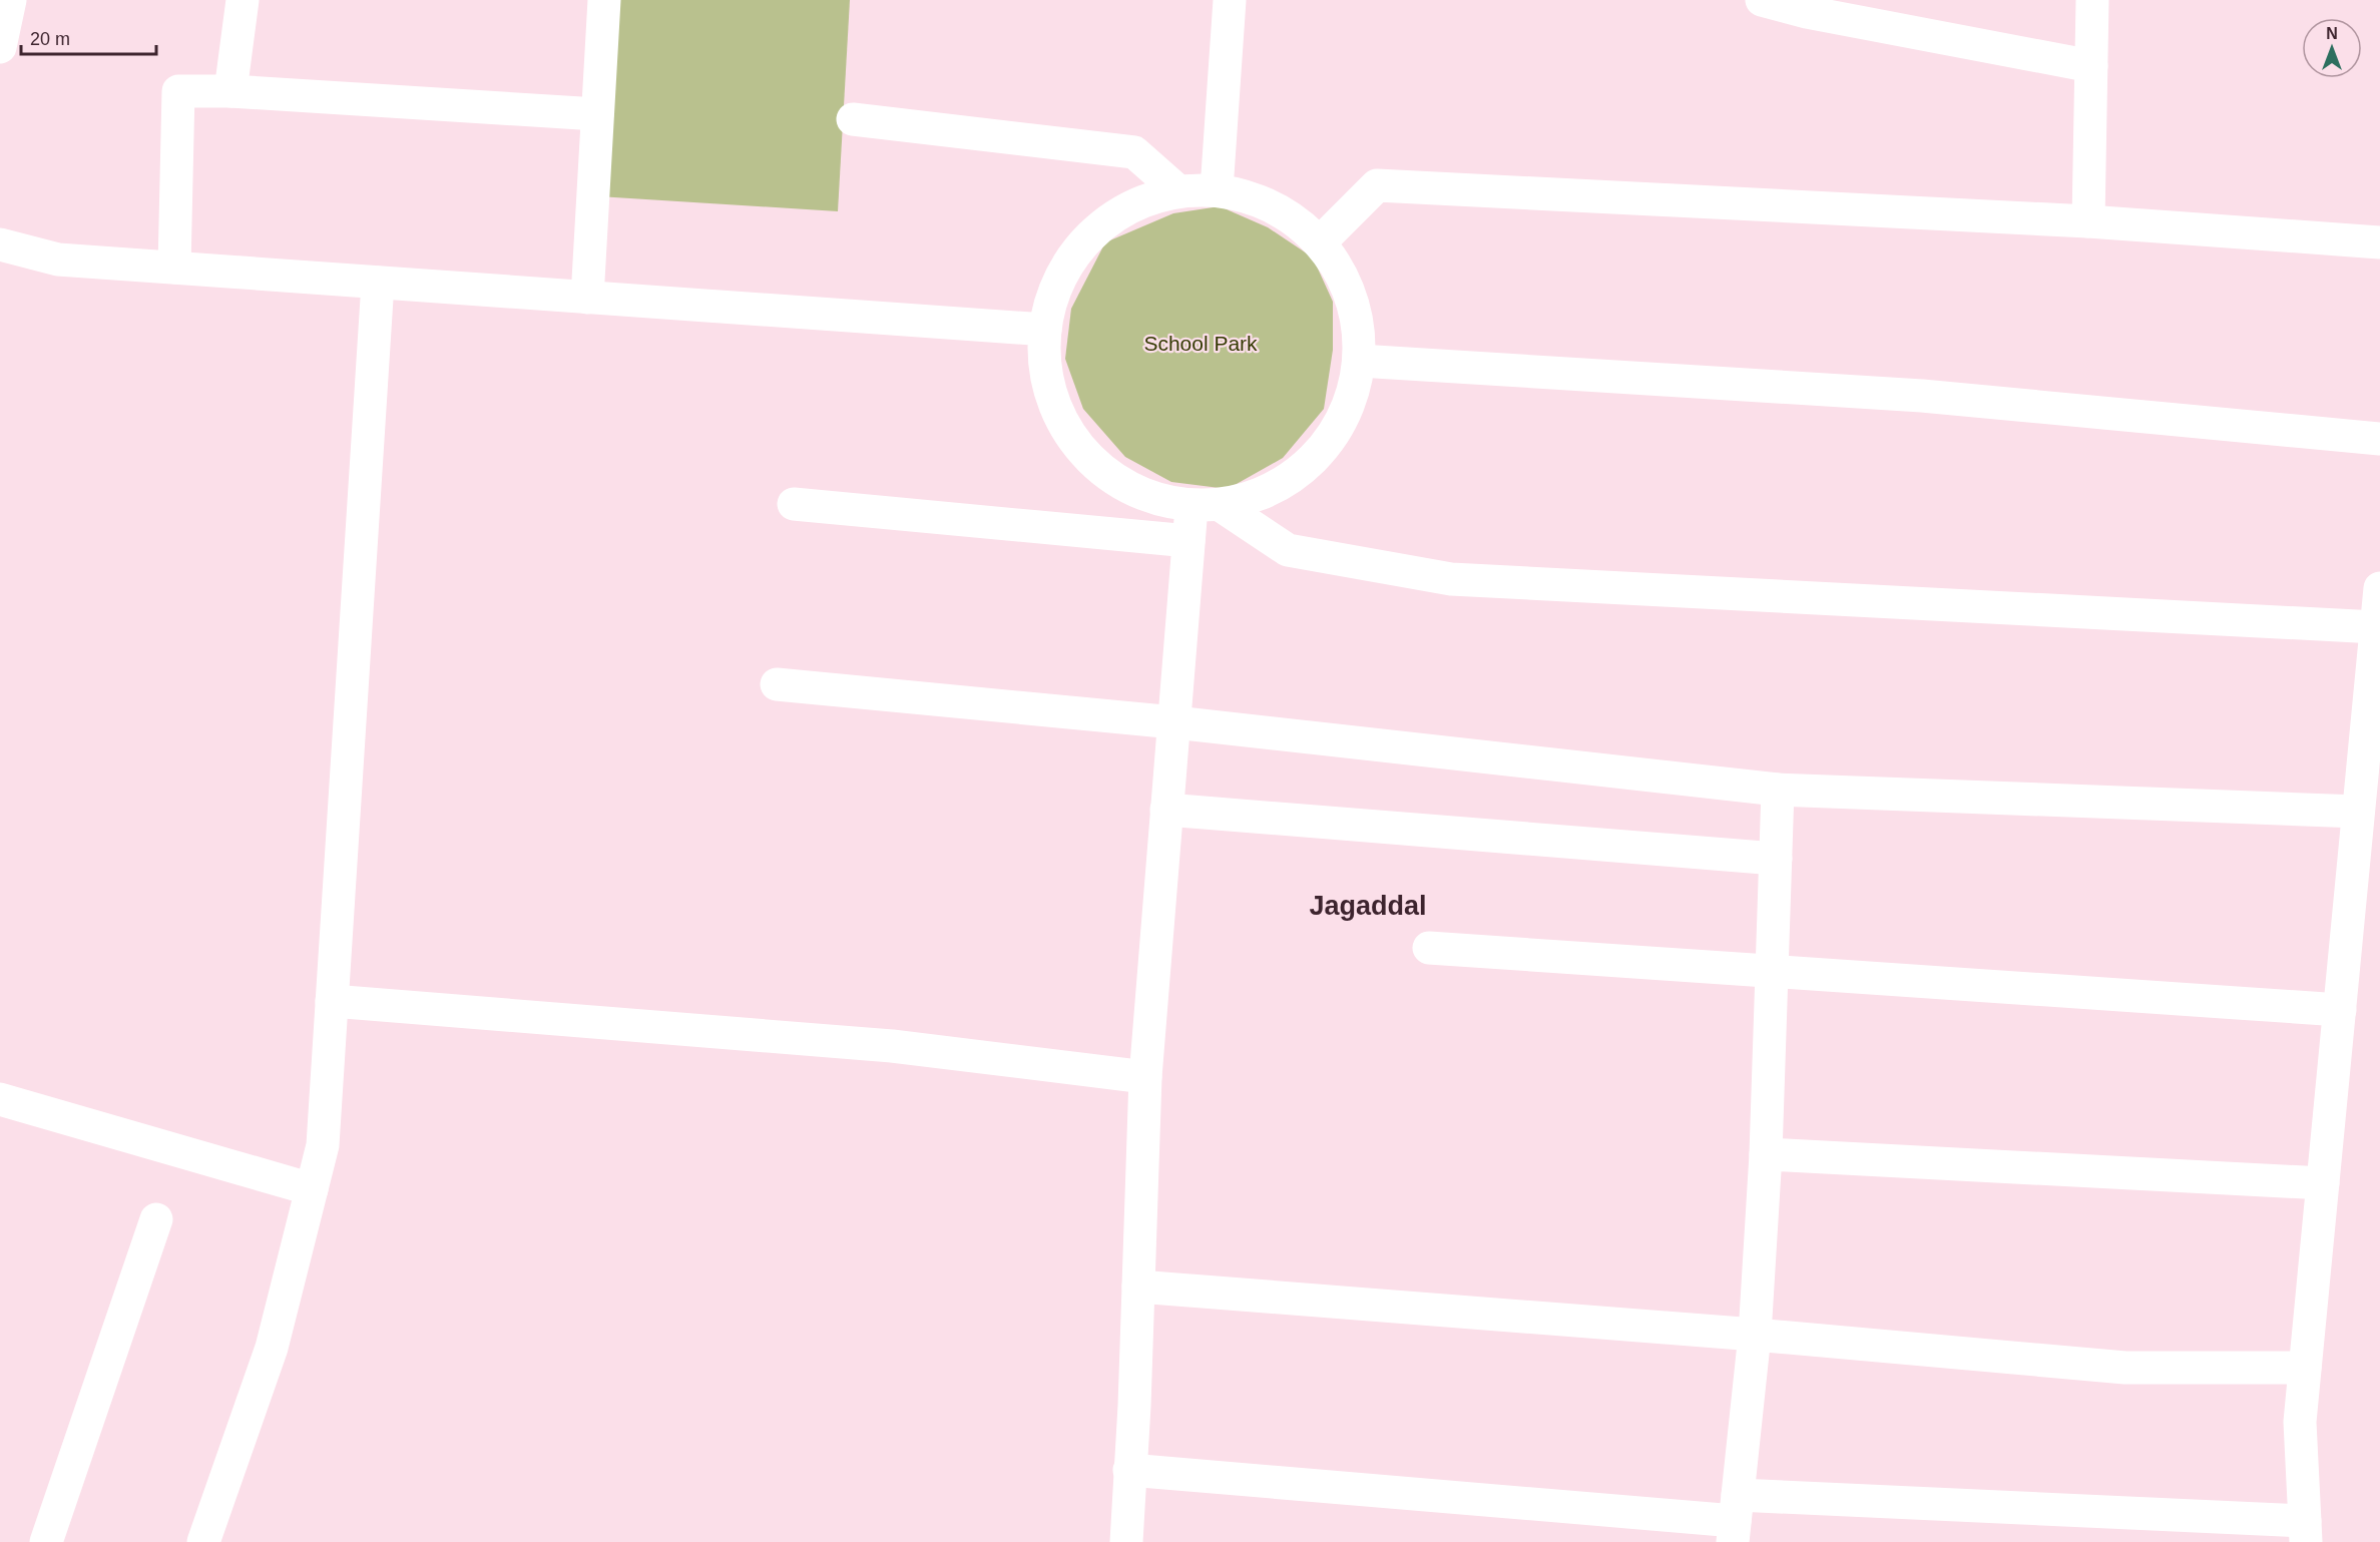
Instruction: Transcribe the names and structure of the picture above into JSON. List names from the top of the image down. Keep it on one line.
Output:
{"districts":["Jagaddal"],"parks":["School Park"],"scale_bar":"20 m","north":"top"}
